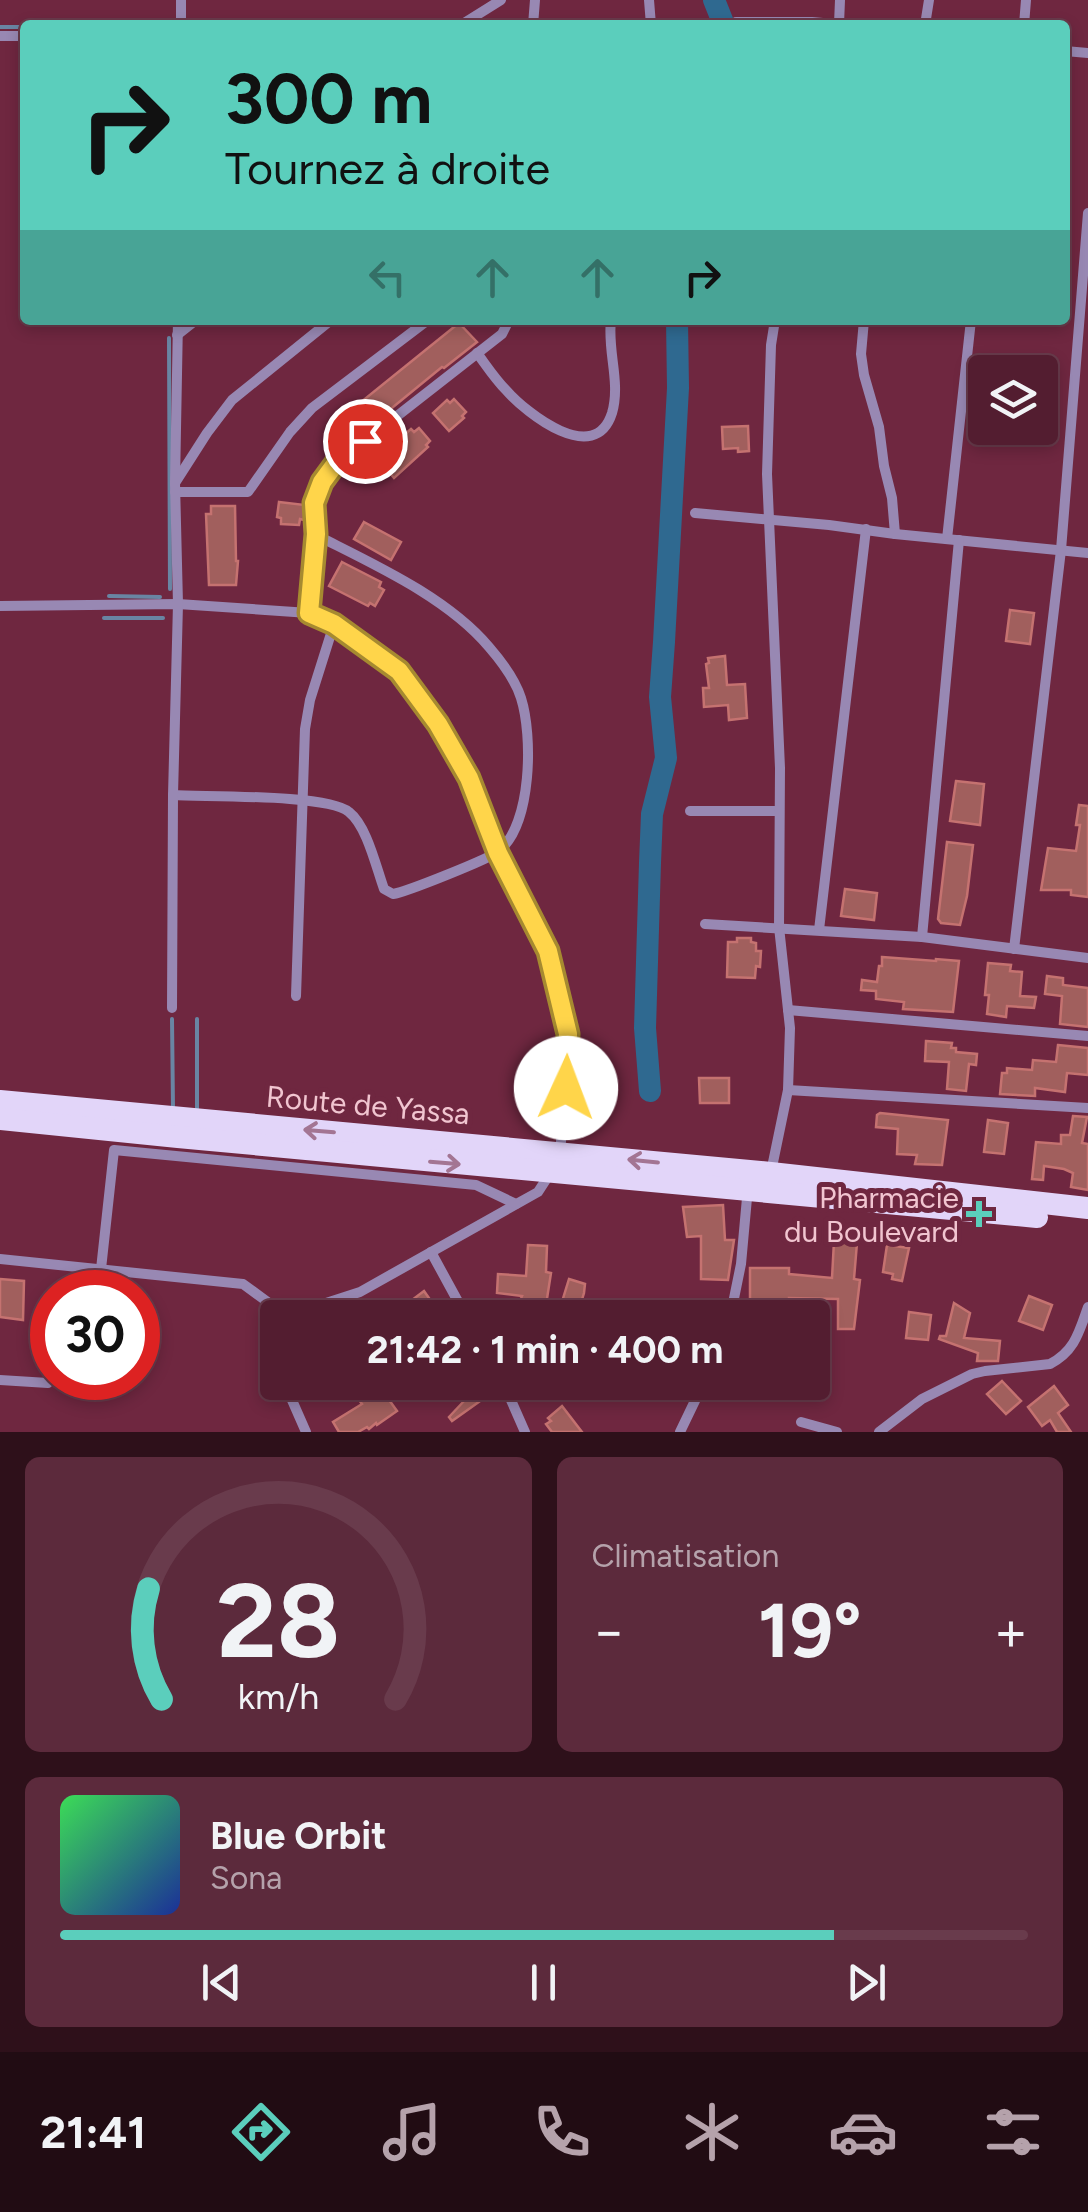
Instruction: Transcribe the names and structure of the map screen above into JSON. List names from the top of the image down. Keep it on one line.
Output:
{"streets":{"main road":["Route de Yassa"]},"places":{"health":["Pharmacie du Boulevard"]},"page":{"turn":["300 m","Tournez à droite"],"limit":"30","trip":"21:42 · 1 min · 400 m","tile":"Climatisation","heat":["−","19°","+"],"song":["Blue Orbit","Sona"],"tabs":"21:41","gauge":["28","km/h"]}}
